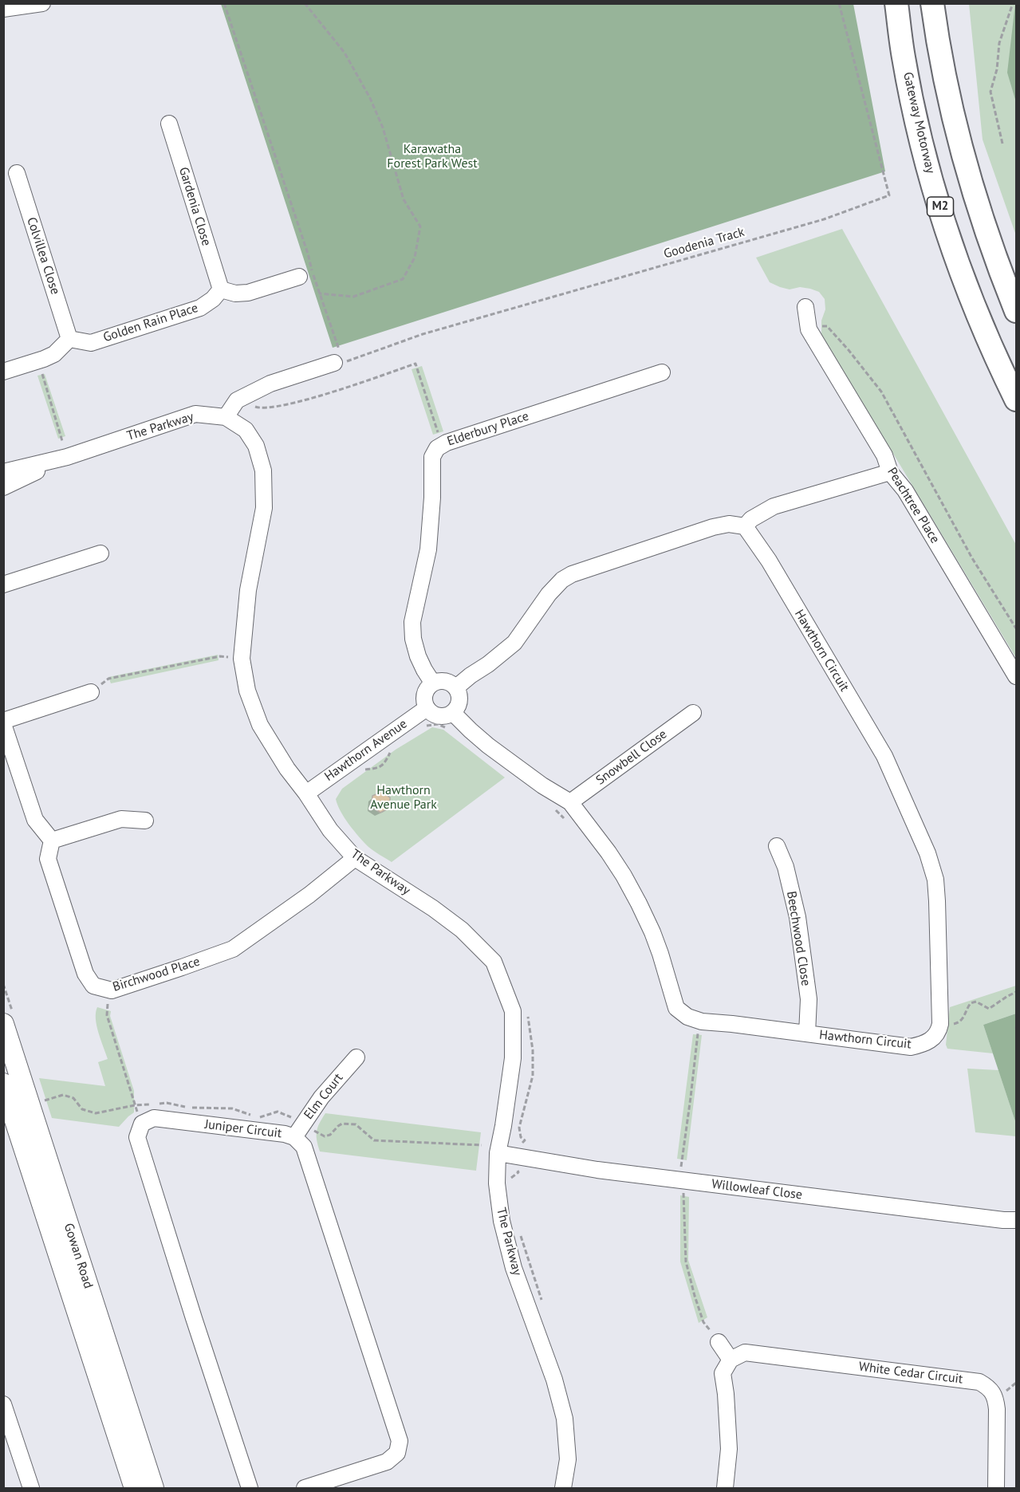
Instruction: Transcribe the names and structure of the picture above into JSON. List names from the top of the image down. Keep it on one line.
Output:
{"streets":{"highway":["Gateway Motorway","M2"],"main road":["Gowan Road"],"street":["Gardenia Close","Colvillea Close","Golden Rain Place","The Parkway","Elderbury Place","Peachtree Place","Hawthorn Circuit","Hawthorn Avenue","Snowbell Close","Beechwood Close","Birchwood Place","Elm Court","Juniper Circuit","Willowleaf Close","White Cedar Circuit"],"path":["Goodenia Track"]},"crossings":[["Gardenia Close","Golden Rain Place"],["Colvillea Close","Golden Rain Place"],["The Parkway","Hawthorn Avenue"],["The Parkway","Birchwood Place"],["The Parkway","Willowleaf Close"],["Elderbury Place","Hawthorn Circuit"],["Elderbury Place","Hawthorn Avenue"],["Hawthorn Circuit","Hawthorn Avenue"],["Hawthorn Circuit","Snowbell Close"],["Hawthorn Circuit","Beechwood Close"],["Elm Court","Juniper Circuit"]],"parks":["Karawatha Forest Park West","Hawthorn Avenue Park"]}
